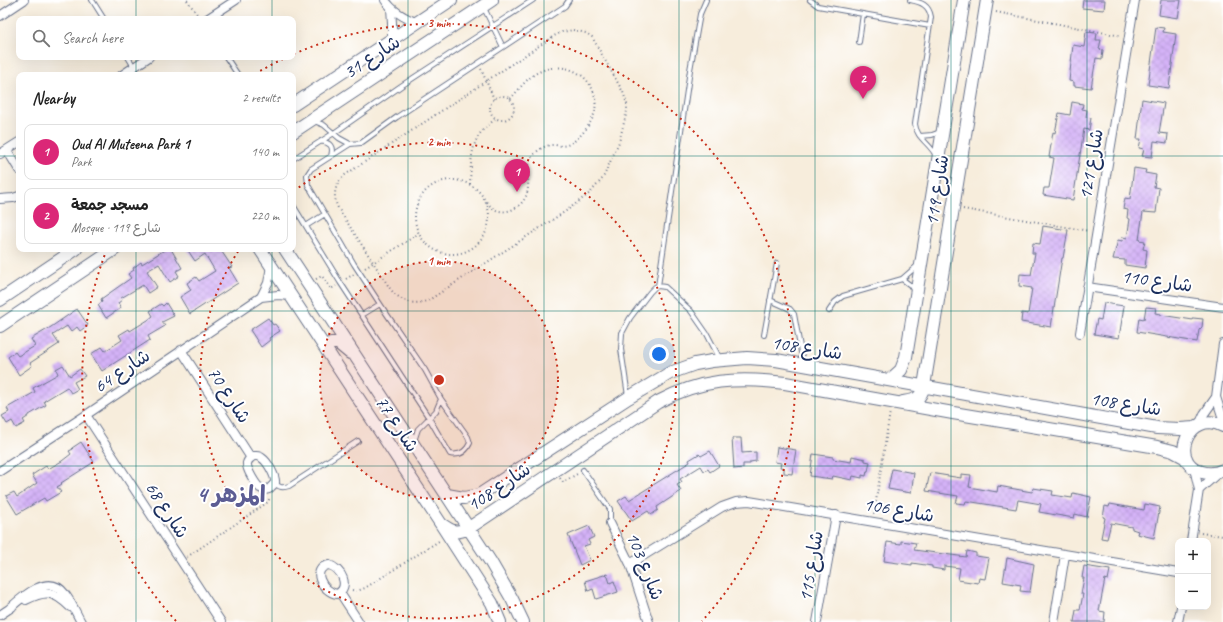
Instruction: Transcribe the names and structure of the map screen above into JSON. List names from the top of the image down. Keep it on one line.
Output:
{"streets":{"street":["شارع 31","شارع 121","شارع 119","شارع 110","شارع 108","شارع 64","شارع 70","شارع 77","شارع 68","شارع 106","شارع 103","شارع 115"]},"crossings":[["شارع 121","شارع 110"],["شارع 119","شارع 108"],["شارع 108","شارع 77"],["شارع 64","شارع 70"],["شارع 64","شارع 77"],["شارع 64","شارع 68"],["شارع 106","شارع 103"],["شارع 106","شارع 115"]],"districts":["المزهر 4"],"page":{"search":"Search here","pins":["2","1"],"heading":["Nearby","2 results"],"list":[{"mark":"1","name":"Oud Al Muteena Park 1","note":"Park","value":"140 m"},{"mark":"2","name":"مسجد جمعة","note":"Mosque · شارع 119","value":"220 m"}],"map_buttons":["+","−"]},"rings":["3 min","2 min","1 min"]}
